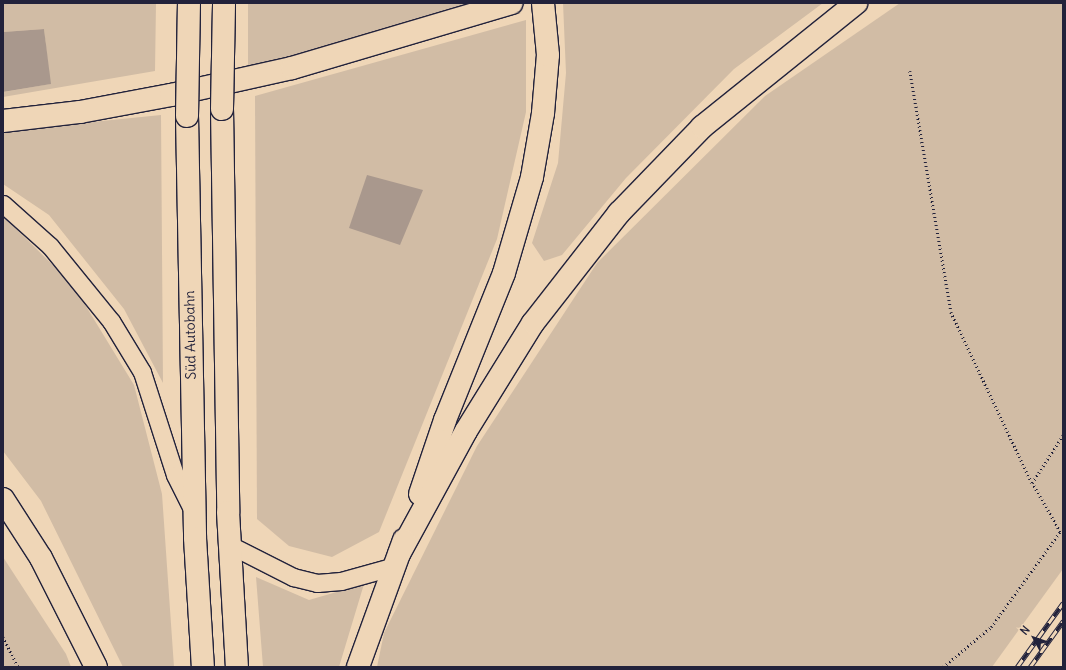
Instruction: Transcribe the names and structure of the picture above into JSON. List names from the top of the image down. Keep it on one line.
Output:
{"streets":{"highway":["Süd Autobahn"]},"north":"top left"}
